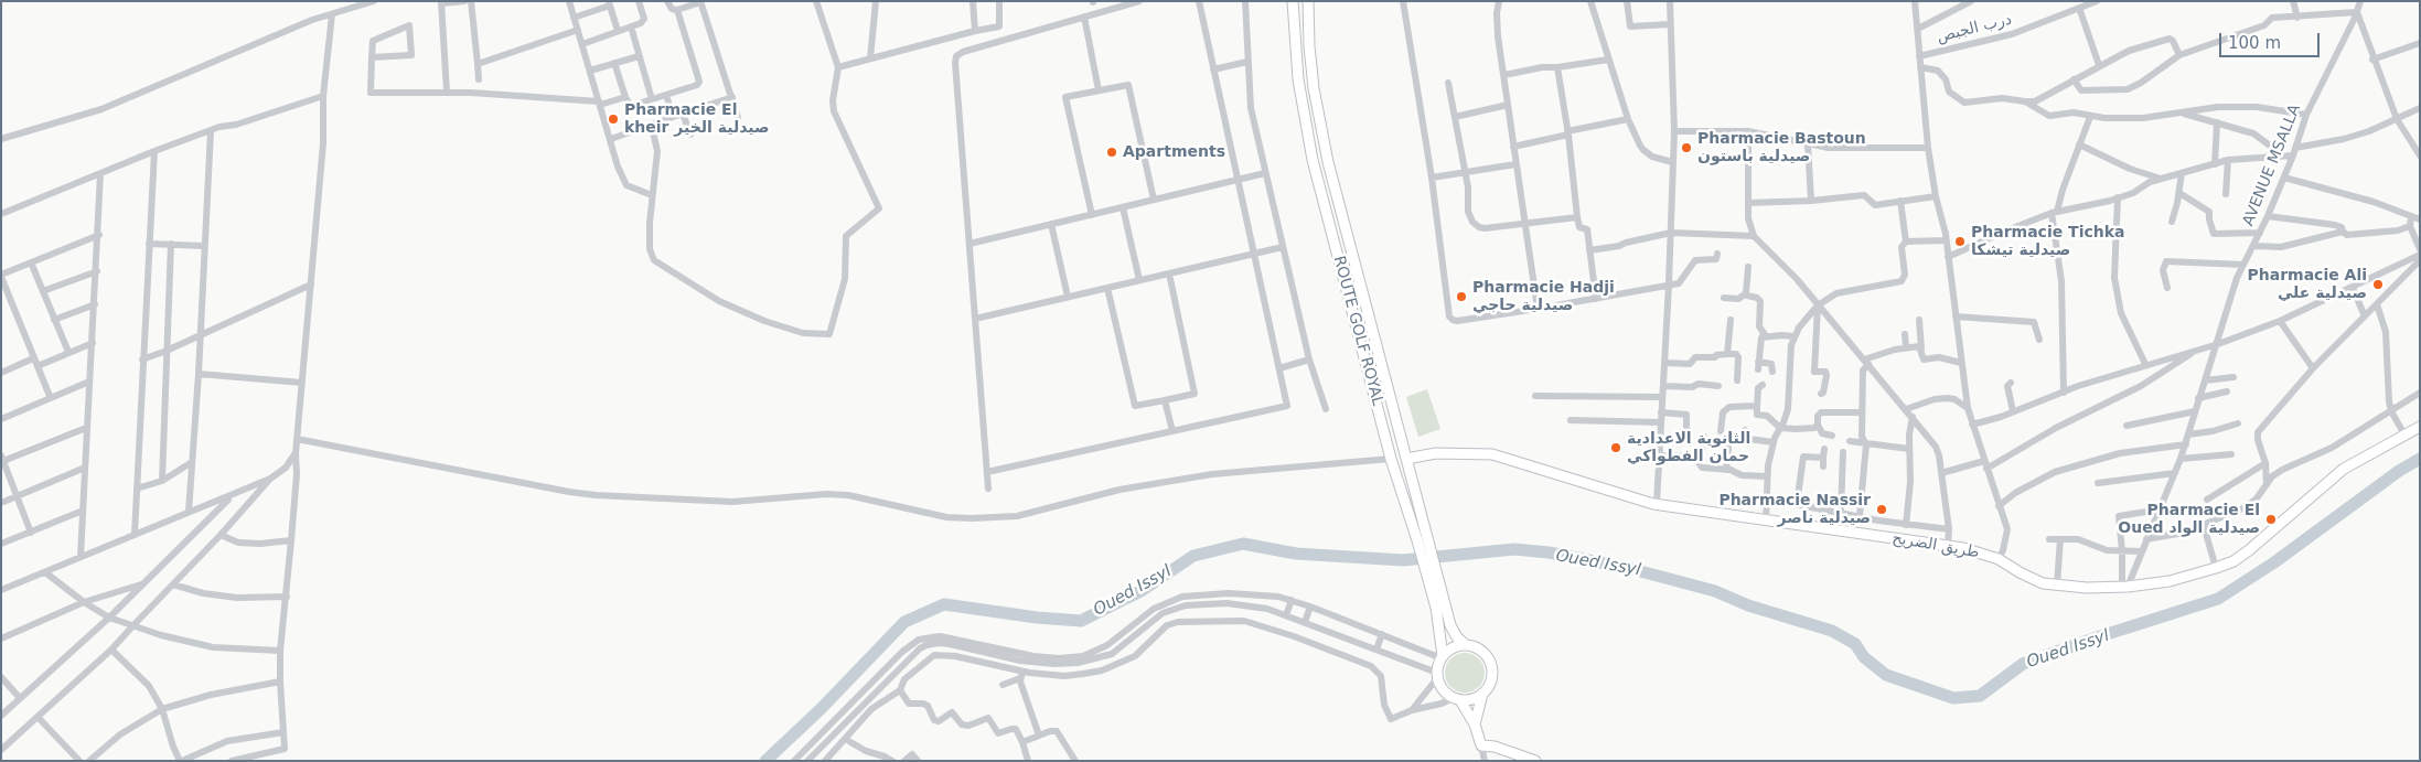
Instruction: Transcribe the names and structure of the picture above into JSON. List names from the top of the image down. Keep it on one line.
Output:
{"streets":{"street":["درب الجبص","AVENUE MSALLA","ROUTE GOLF ROYAL","طريق الضريح"]},"crossings":[["AVENUE MSALLA","طريق الضريح"],["ROUTE GOLF ROYAL","طريق الضريح"]],"water":["Oued Issyl"],"places":["Pharmacie El kheir صيدلية الخير","Pharmacie Bastoun صيدلية باستون","Apartments","Pharmacie Tichka صيدلية تيشكا","Pharmacie Ali صيدلية علي","Pharmacie Hadji صيدلية حاجي","الثانوية الاعدادية حمان الفطواكي","Pharmacie Nassir صيدلية ناصر","Pharmacie El Oued صيدلية الواد"],"scale_bar":"100 m"}
